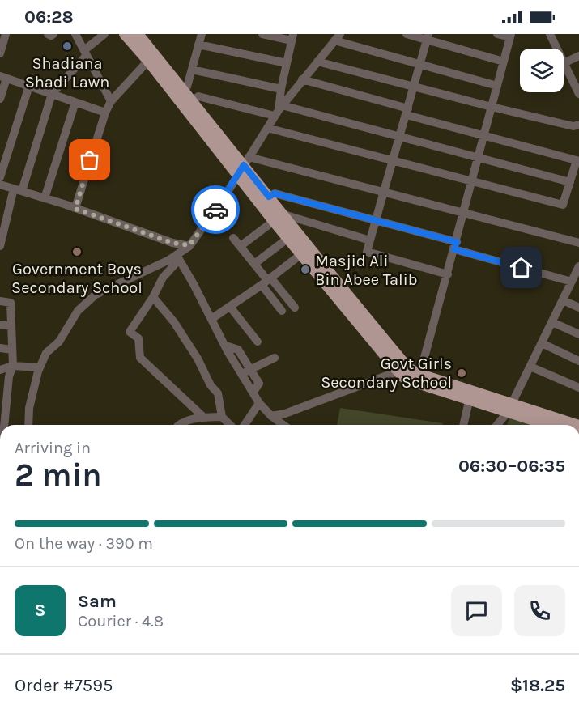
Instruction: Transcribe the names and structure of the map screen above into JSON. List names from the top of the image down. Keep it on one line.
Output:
{"places":["Shadiana Shadi Lawn","Government Boys Secondary School","Masjid Ali Bin Abee Talib","Govt Girls Secondary School"],"page":{"status":"06:28","heading":["2 min","Arriving in","06:30–06:35"],"panel":["Sam","Courier · 4.8","Order #7595","$18.25"],"bar":"On the way · 390 m","round":"S"}}
